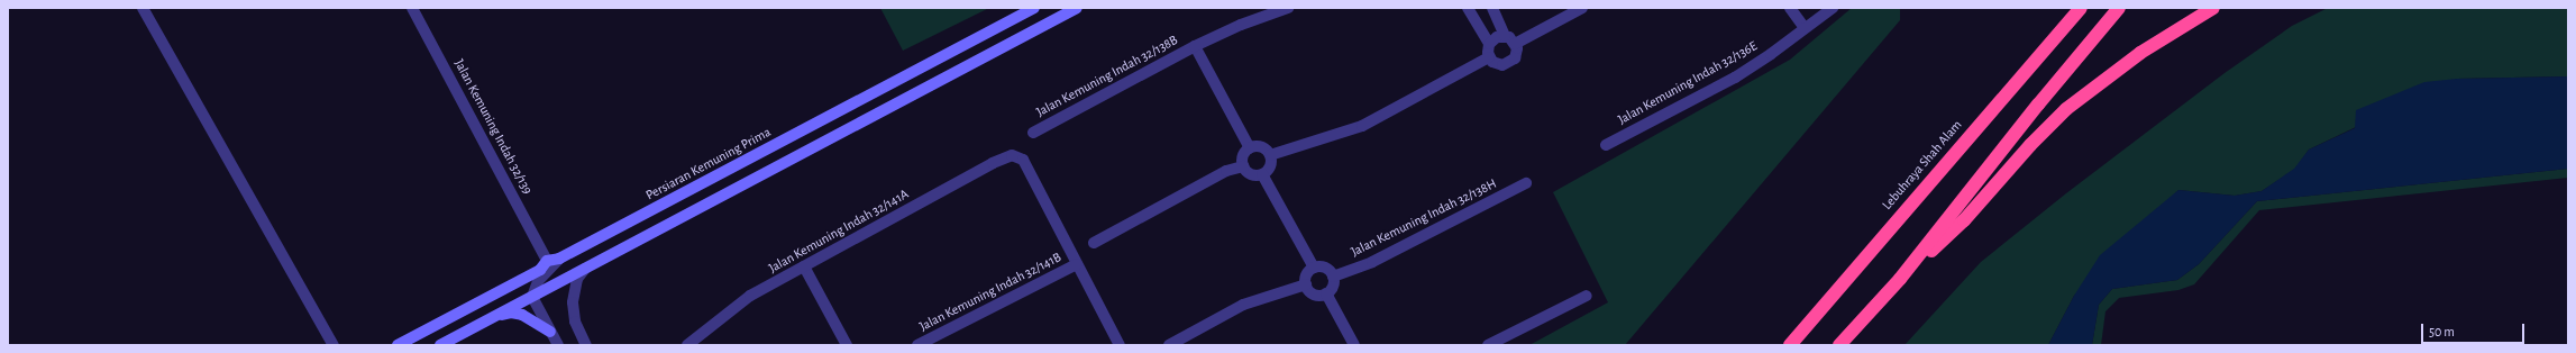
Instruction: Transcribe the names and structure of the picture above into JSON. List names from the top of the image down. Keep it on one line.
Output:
{"streets":{"highway":["Lebuhraya Shah Alam"],"street":["Jalan Kemuning Indah 32/138B","Jalan Kemuning Indah 32/136E","Jalan Kemuning Indah 32/139","Persiaran Kemuning Prima","Jalan Kemuning Indah 32/138H","Jalan Kemuning Indah 32/141A","Jalan Kemuning Indah 32/141B"]},"crossings":[["Jalan Kemuning Indah 32/139","Persiaran Kemuning Prima"],["Jalan Kemuning Indah 32/141A","Jalan Kemuning Indah 32/141B"]],"scale_bar":"50 m"}
